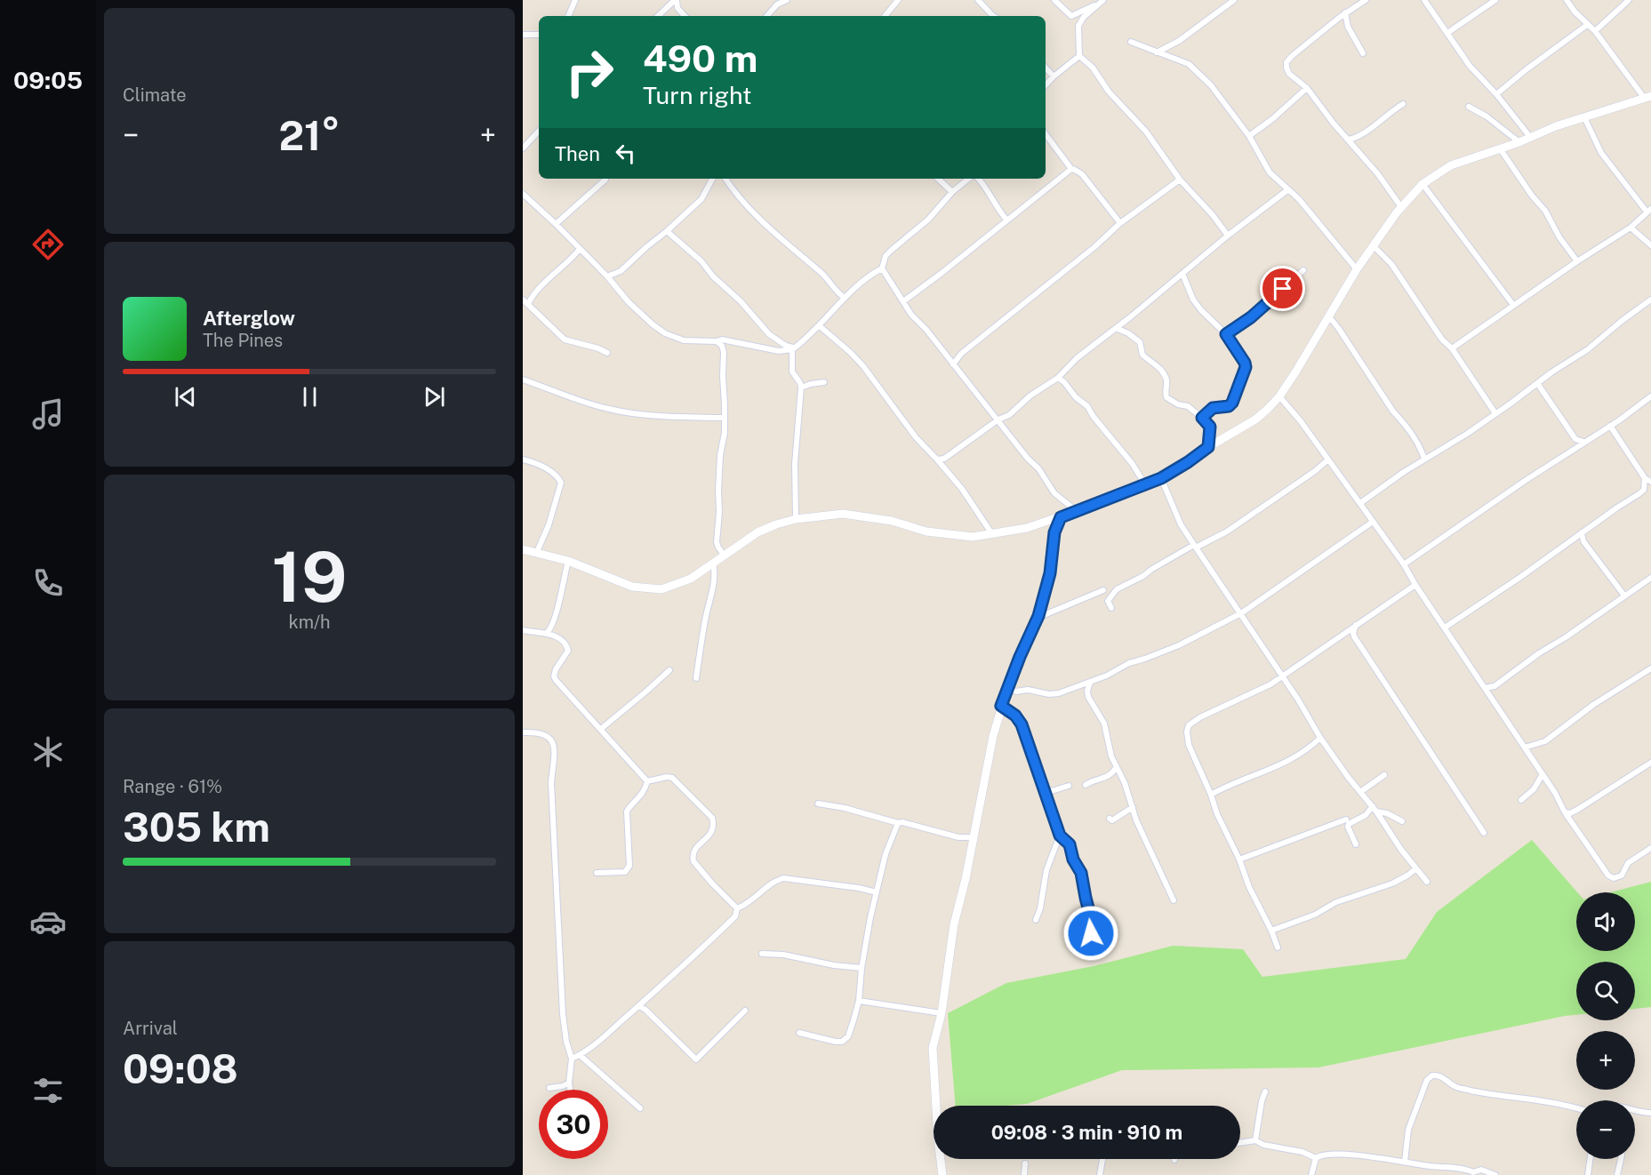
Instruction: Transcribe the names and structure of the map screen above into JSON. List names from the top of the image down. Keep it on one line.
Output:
{"page":{"tabs":"09:05","tile":["Climate",["19","km/h"],["Range · 61%","305 km"],["Arrival","09:08"]],"turn":["490 m","Turn right"],"heat":["−","21°","+"],"then":"Then","song":["Afterglow","The Pines"],"map_buttons":["+","−"],"limit":"30","trip":"09:08 · 3 min · 910 m"}}
